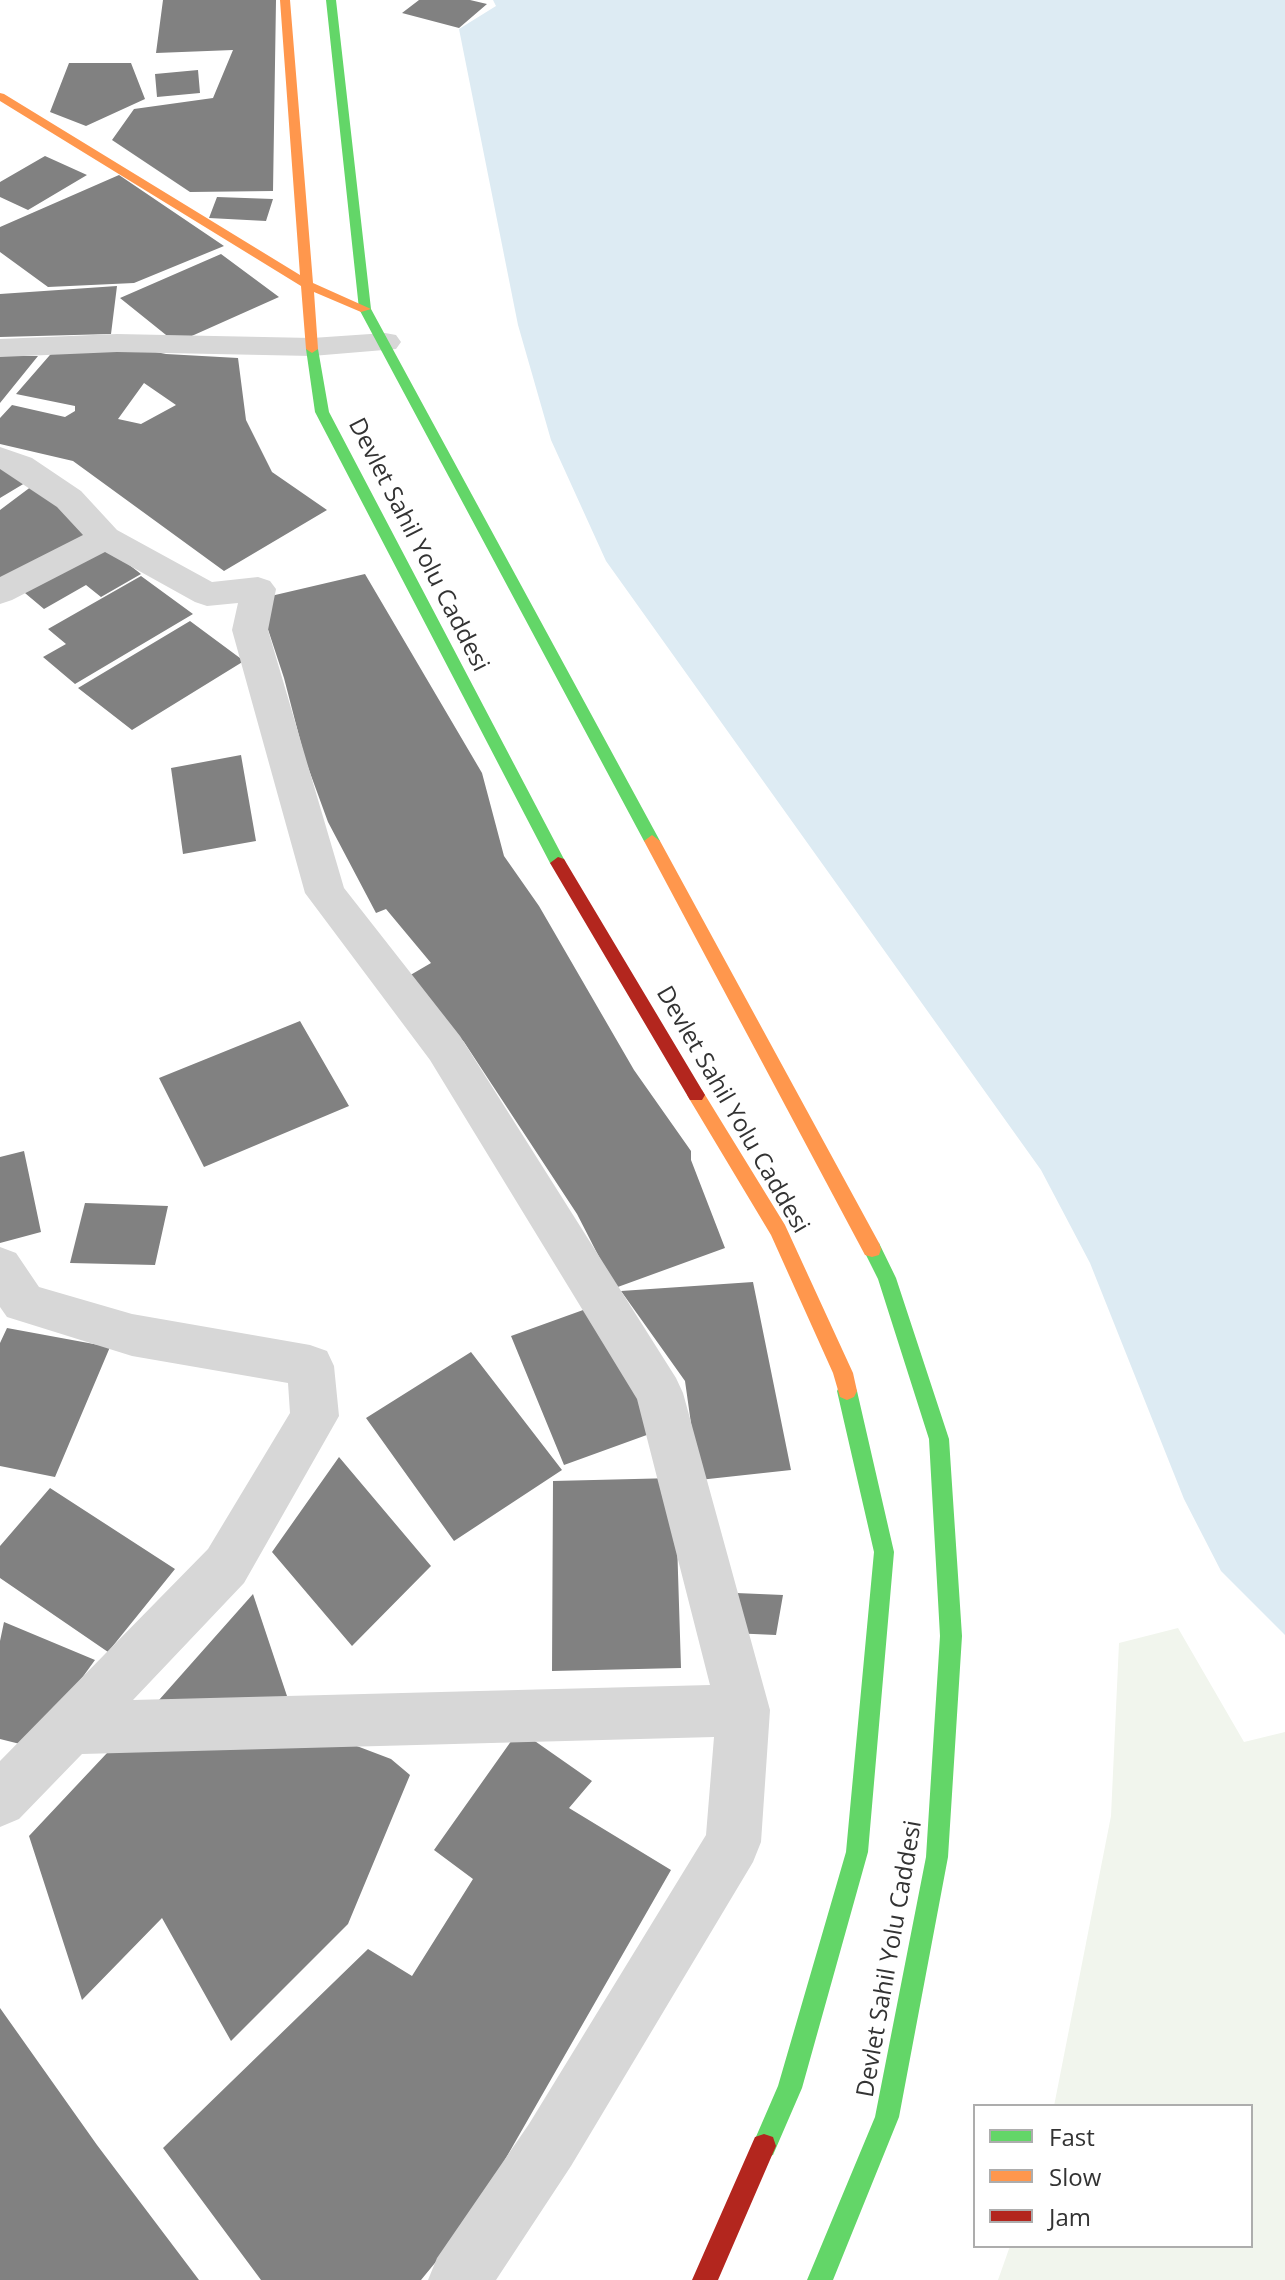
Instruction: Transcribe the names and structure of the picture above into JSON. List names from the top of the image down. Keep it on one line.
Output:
{"streets":{"main road":["Devlet Sahil Yolu Caddesi"]},"legend":["Fast","Slow","Jam"]}
